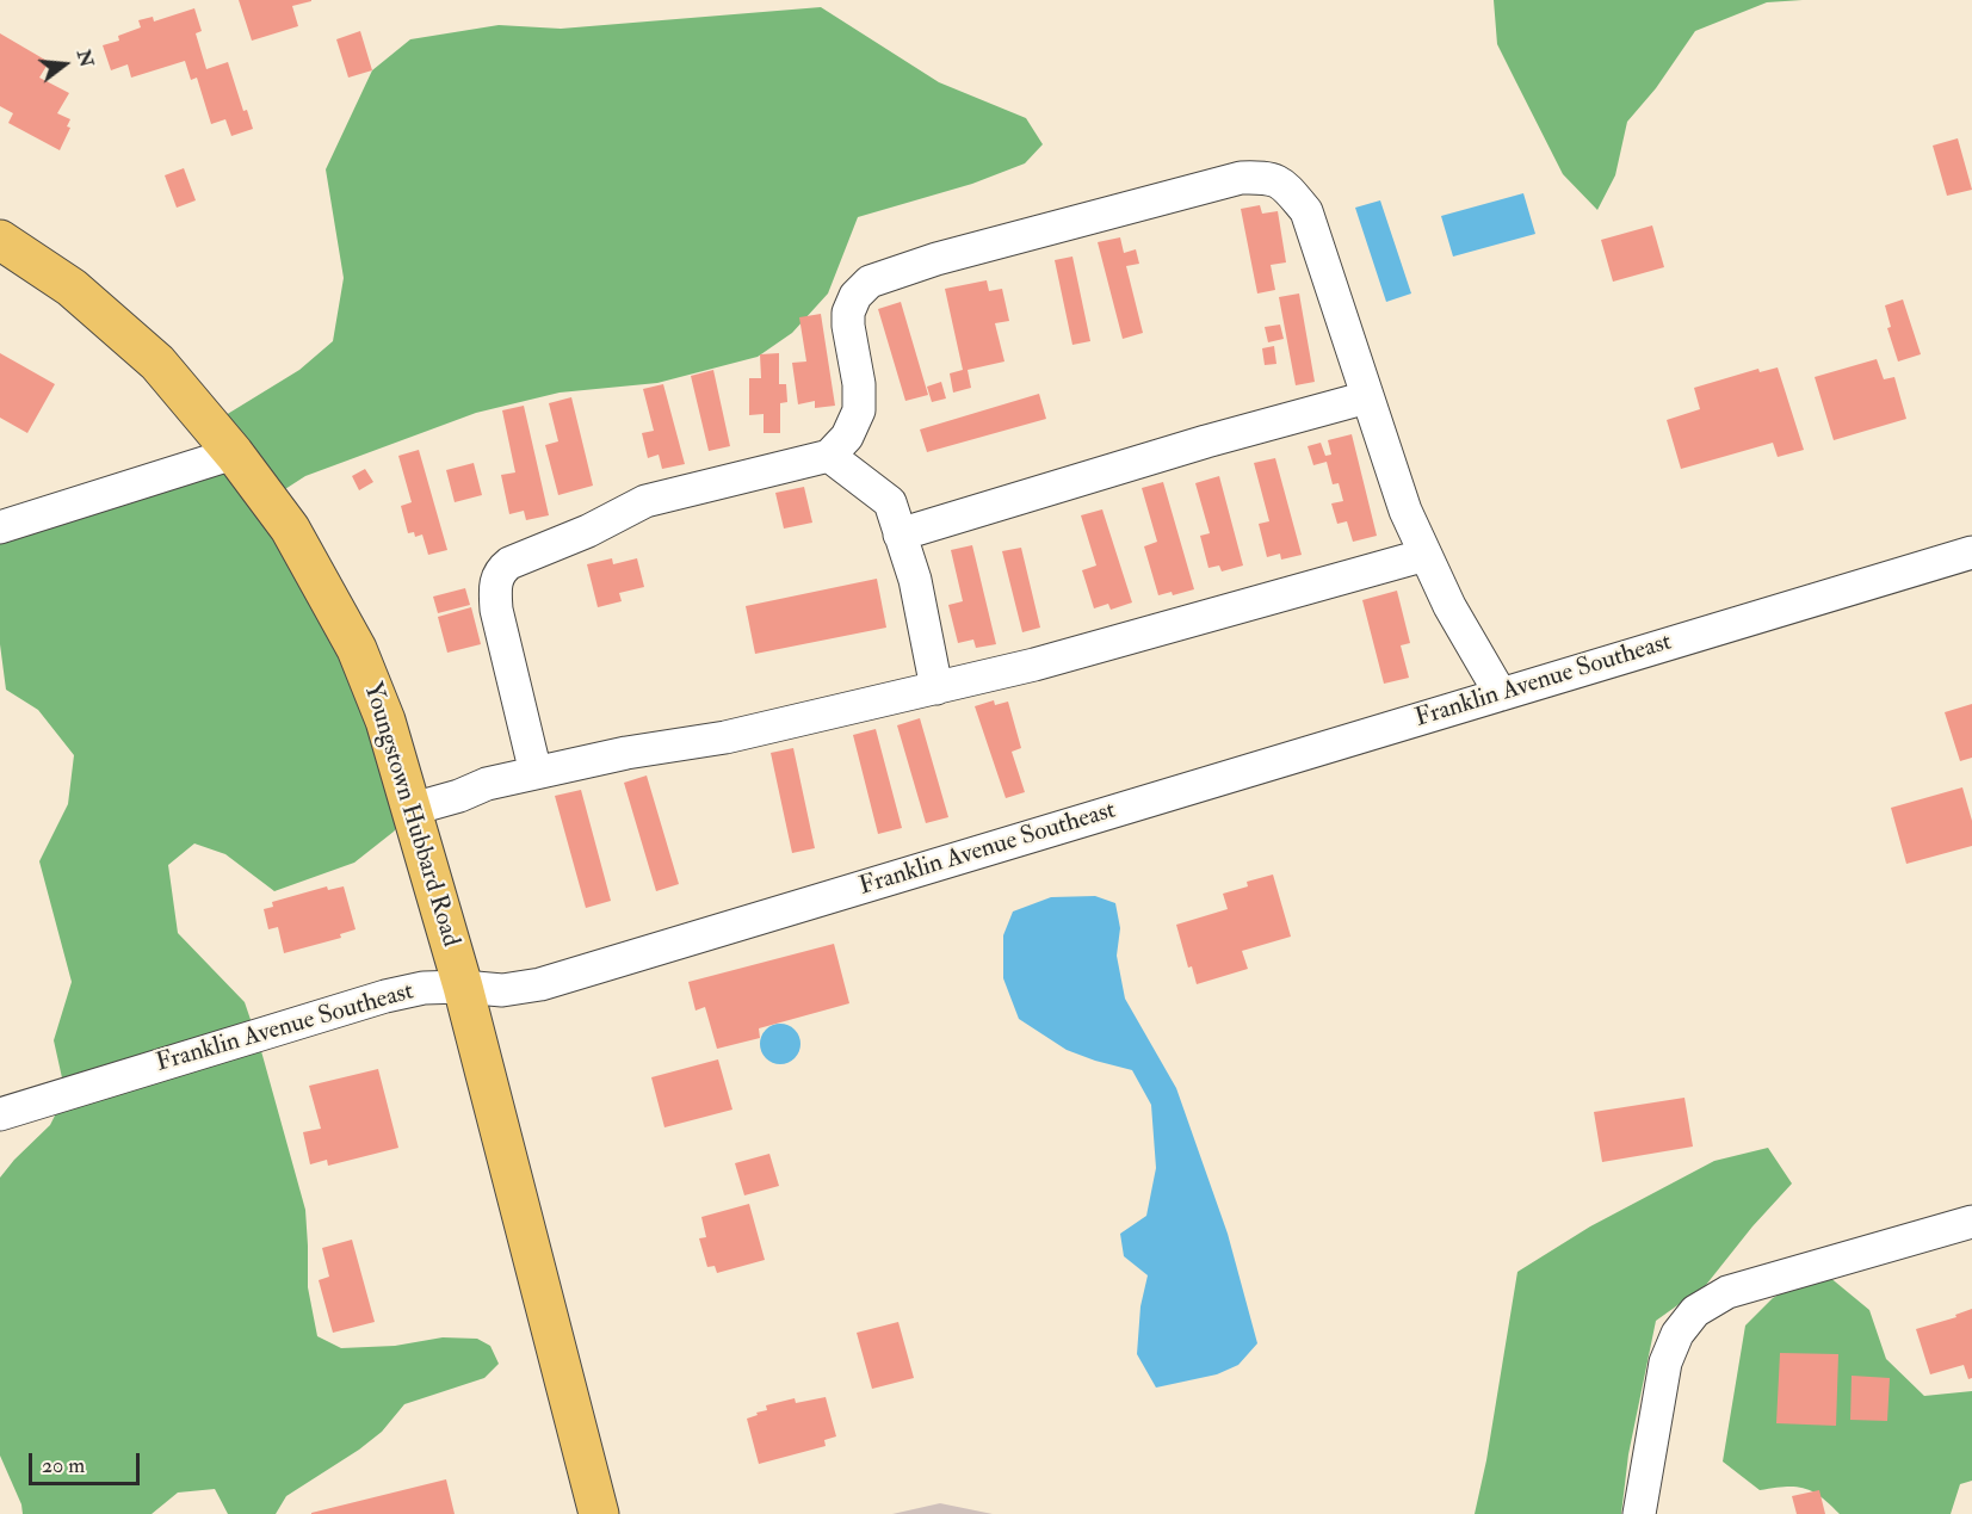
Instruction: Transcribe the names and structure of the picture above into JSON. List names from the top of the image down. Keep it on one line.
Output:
{"streets":{"main road":["Youngstown Hubbard Road"],"street":["Franklin Avenue Southeast"]},"crossings":[["Franklin Avenue Southeast","Youngstown Hubbard Road"]],"scale_bar":"20 m","north":"right"}
